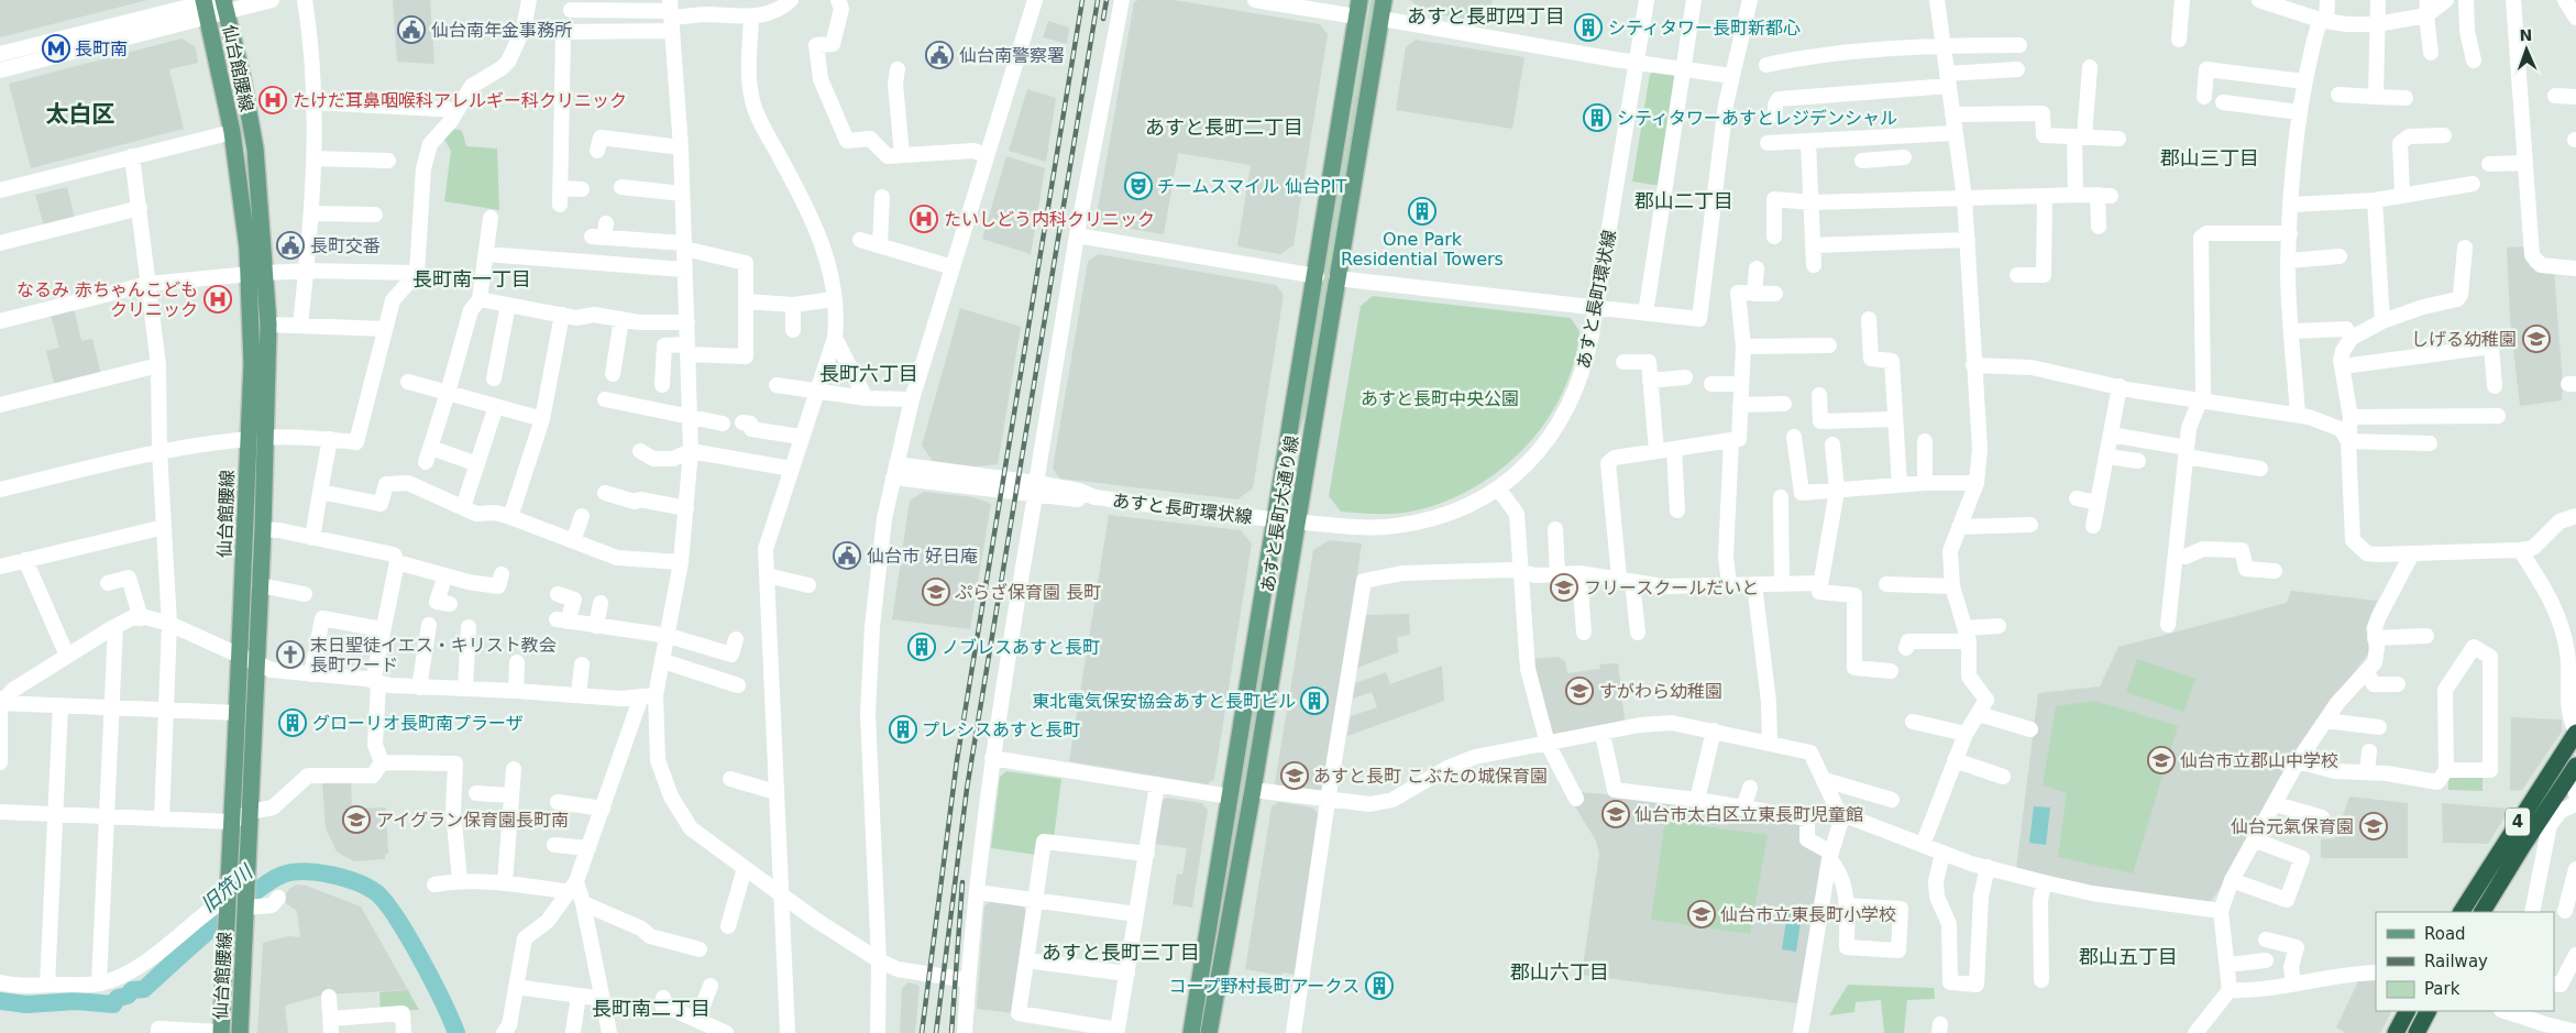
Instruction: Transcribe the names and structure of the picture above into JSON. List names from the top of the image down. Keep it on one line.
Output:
{"streets":{"highway":["4"],"main road":["仙台館腰線","あすと長町大通り線"],"street":["あすと長町環状線"]},"crossings":[["あすと長町環状線","あすと長町大通り線"]],"districts":["あすと長町四丁目","太白区","あすと長町二丁目","郡山三丁目","郡山二丁目","長町南一丁目","長町六丁目","あすと長町三丁目","郡山五丁目","郡山六丁目","長町南二丁目"],"water":["旧笊川"],"parks":["あすと長町中央公園"],"places":{"building":["シティタワー長町新都心","シティタワーあすとレジデンシャル","One Park Residential Towers","ノブレスあすと長町","東北電気保安協会あすと長町ビル","グローリオ長町南プラーザ","プレシスあすと長町","コープ野村長町アークス"],"public building":["仙台南年金事務所","仙台南警察署","長町交番","仙台市 好日庵"],"metro station":["長町南"],"hospital":["たけだ耳鼻咽喉科アレルギー科クリニック","たいしどう内科クリニック","なるみ 赤ちゃんこども クリニック"],"theatre":["チームスマイル 仙台PIT"],"school or university":["しげる幼稚園","フリースクールだいと","ぷらざ保育園 長町","すがわら幼稚園","仙台市立郡山中学校","あすと長町 こぶたの城保育園","仙台市太白区立東長町児童館","アイグラン保育園長町南","仙台元氣保育園","仙台市立東長町小学校"],"church":["末日聖徒イエス・キリスト教会 長町ワード"]},"legend":["Road","Railway","Park"],"north":"top"}
